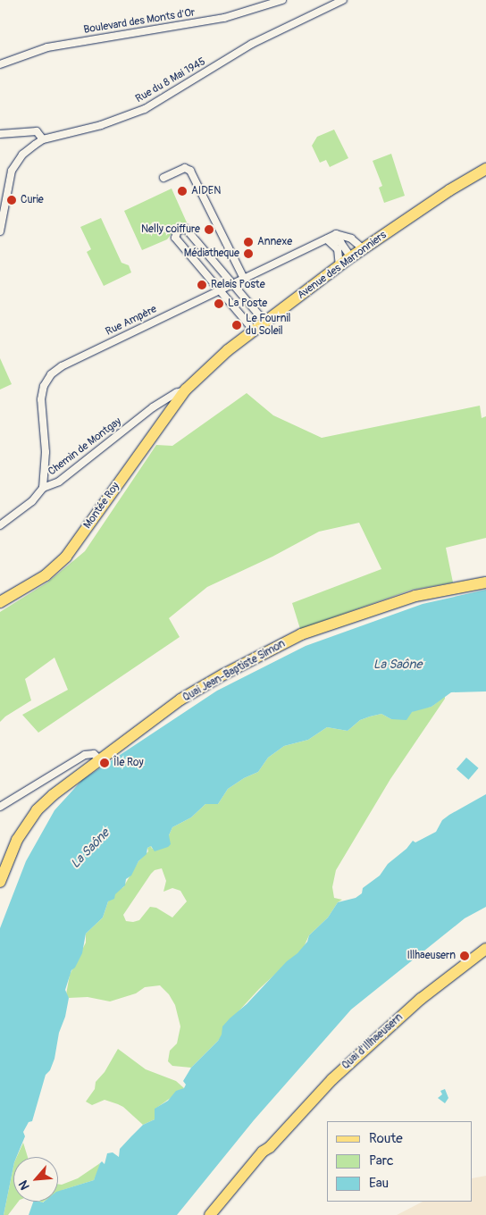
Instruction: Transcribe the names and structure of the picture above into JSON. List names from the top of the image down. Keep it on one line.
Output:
{"streets":{"main road":["Avenue des Marronniers","Montée Roy","Quai Jean-Baptiste Simon","Quai d'Illhaeusern"],"street":["Boulevard des Monts d'Or","Rue du 8 Mai 1945","Rue Ampère","Chemin de Montgay"]},"crossings":[["Avenue des Marronniers","Rue Ampère"],["Avenue des Marronniers","Chemin de Montgay"],["Avenue des Marronniers","Montée Roy"],["Rue Ampère","Chemin de Montgay"],["Chemin de Montgay","Montée Roy"]],"water":["La Saône"],"places":["AIDEN","Curie","Nelly coiffure","Annexe","Médiatheque","Relais Poste","La Poste","Le Fournil du Soleil","Île Roy","Illhaeusern"],"legend":["Route","Parc","Eau"],"north":"bottom left"}
